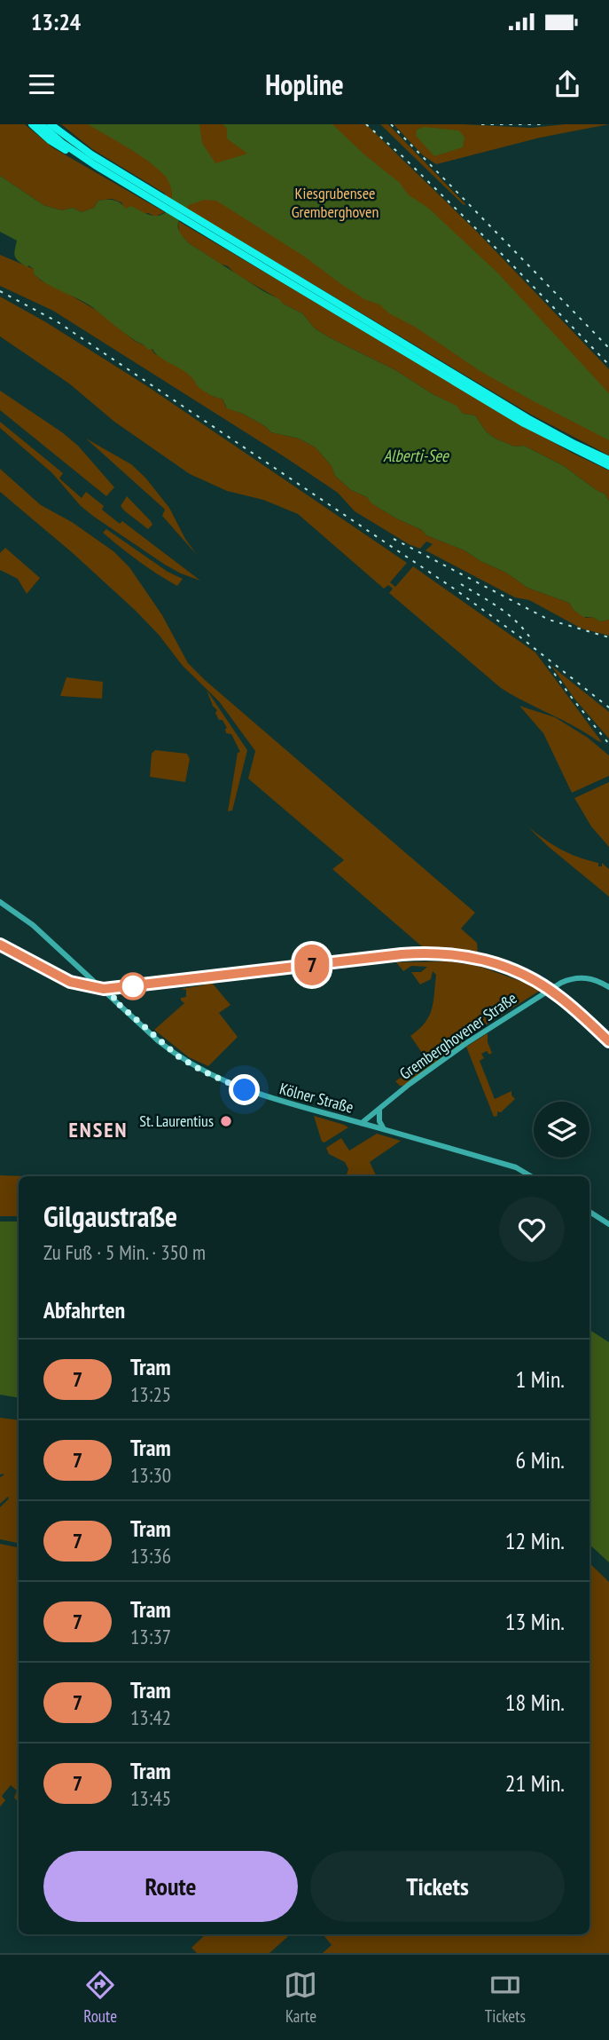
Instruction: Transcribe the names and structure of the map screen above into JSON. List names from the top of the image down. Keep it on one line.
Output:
{"streets":{"main road":["Gremberghovener Straße","Kölner Straße"]},"crossings":[["Gremberghovener Straße","Kölner Straße"]],"districts":["ENSEN"],"water":["Alberti-See"],"parks":["Kiesgrubensee Gremberghoven"],"places":["St. Laurentius"],"lines":["tram line 7"],"page":{"status":"13:24","header":"Hopline","on_map":"7","heading":[["Gilgaustraße","Zu Fuß · 5 Min. · 350 m"],"Abfahrten"],"list":[{"mark":"7","name":"Tram","note":"13:25","value":"1 Min."},{"mark":"7","name":"Tram","note":"13:30","value":"6 Min."},{"mark":"7","name":"Tram","note":"13:36","value":"12 Min."},{"mark":"7","name":"Tram","note":"13:37","value":"13 Min."},{"mark":"7","name":"Tram","note":"13:42","value":"18 Min."},{"mark":"7","name":"Tram","note":"13:45","value":"21 Min."}],"buttons":["Route","Tickets"],"tabs":["Route","Karte","Tickets"]}}
